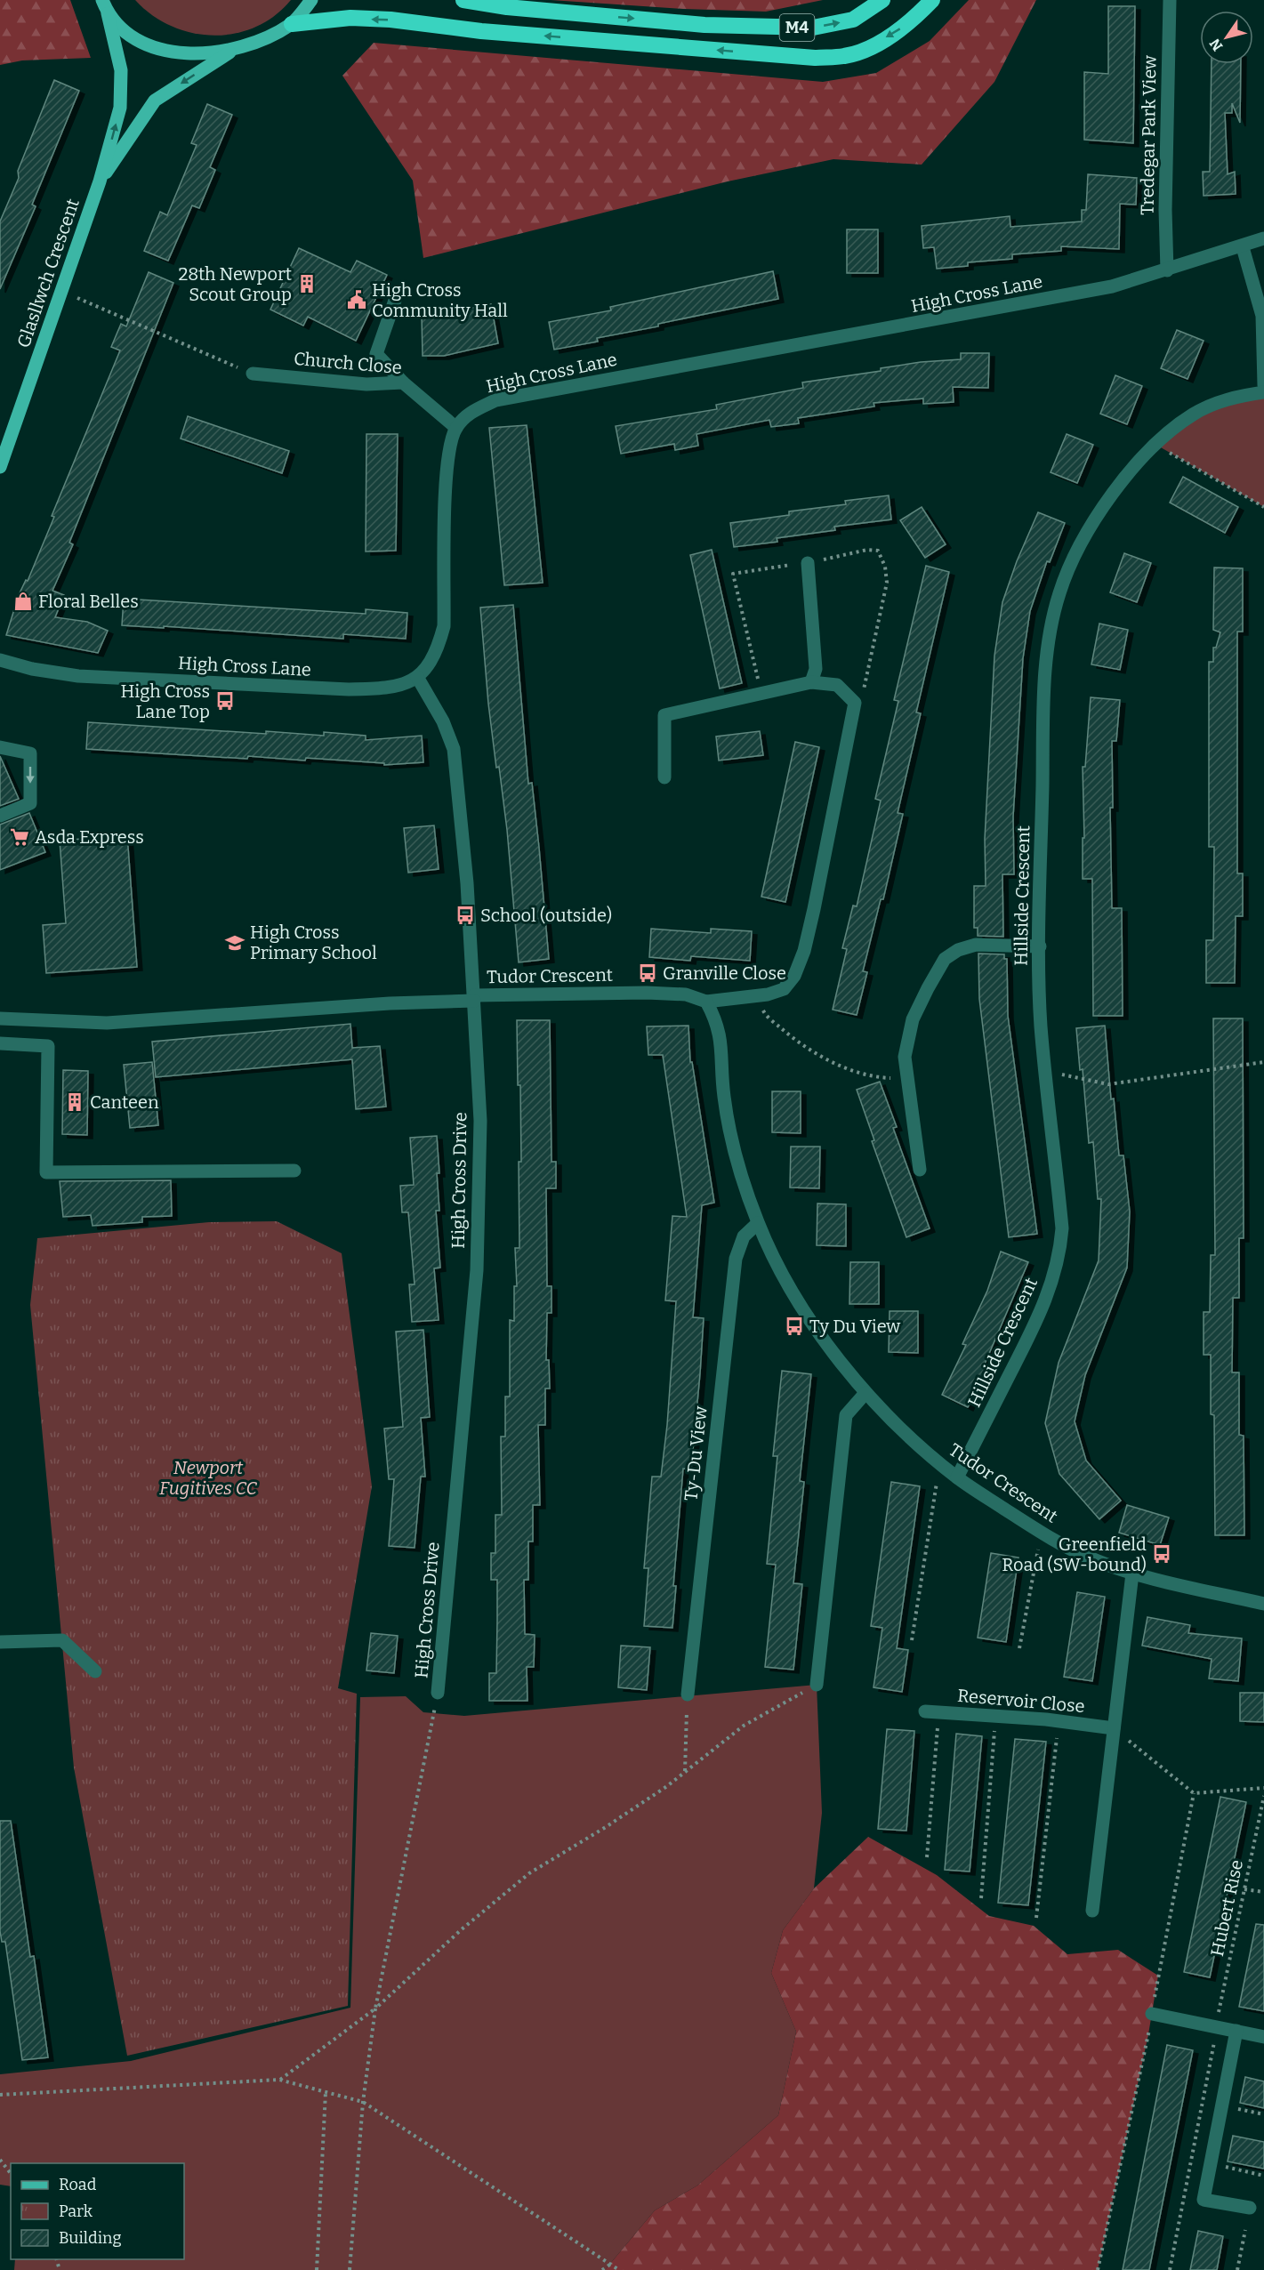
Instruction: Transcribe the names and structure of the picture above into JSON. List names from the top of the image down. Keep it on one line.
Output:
{"streets":{"highway":["M4"],"main road":["Glasllwch Crescent"],"street":["Tredegar Park View","High Cross Lane","Church Close","Hillside Crescent","Tudor Crescent","High Cross Drive","Ty-Du View","Reservoir Close"],"path":["Hubert Rise"]},"crossings":[["Tredegar Park View","High Cross Lane"],["High Cross Lane","Church Close"],["High Cross Lane","High Cross Drive"],["Hillside Crescent","Tudor Crescent"],["Tudor Crescent","High Cross Drive"],["Tudor Crescent","Ty-Du View"]],"parks":["Newport Fugitives CC"],"places":{"building":["28th Newport Scout Group","Canteen"],"public building":["High Cross Community Hall"],"shop":["Floral Belles"],"bus stop":["High Cross Lane Top","School (outside)","Granville Close","Ty Du View","Greenfield Road (SW-bound)"],"supermarket":["Asda Express"],"school or university":["High Cross Primary School"]},"legend":["Road","Park","Building"],"north":"bottom left"}
